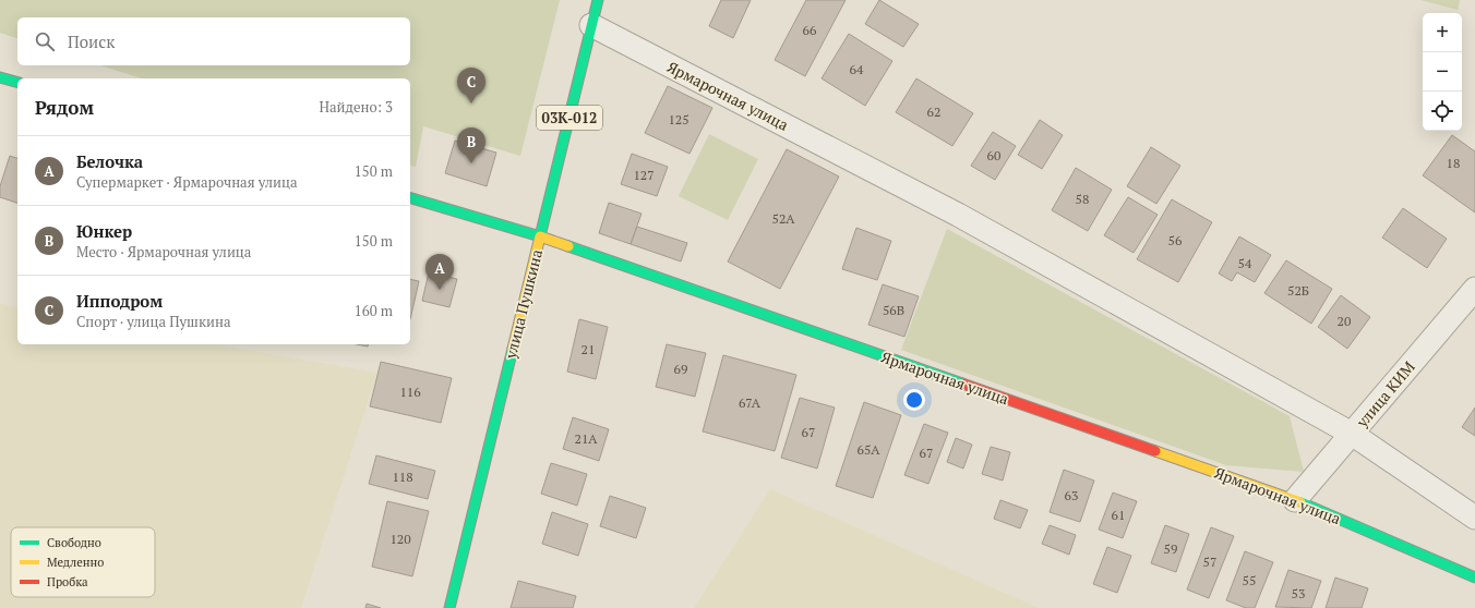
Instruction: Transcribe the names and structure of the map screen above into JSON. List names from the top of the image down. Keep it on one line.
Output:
{"streets":{"street":["Ярмарочная улица","03К-012","улица Пушкина","улица КИМ"]},"crossings":[["Ярмарочная улица","улица Пушкина"],["Ярмарочная улица","улица КИМ"]],"house_numbers":["66","64","62","125","60","18","127","58","52А","56","54","52Б","56В","20","21","69","116","67А","67","21А","65А","67","118","63","61","120","59","57","55","53"],"legend":["Свободно","Медленно","Пробка"],"page":{"map_buttons":["+","−"],"search":"Поиск","pins":["C","B","A"],"heading":["Рядом","Найдено: 3"],"list":[{"mark":"A","name":"Белочка","note":"Супермаркет · Ярмарочная улица","value":"150 m"},{"mark":"B","name":"Юнкер","note":"Место · Ярмарочная улица","value":"150 m"},{"mark":"C","name":"Ипподром","note":"Спорт · улица Пушкина","value":"160 m"}]}}
